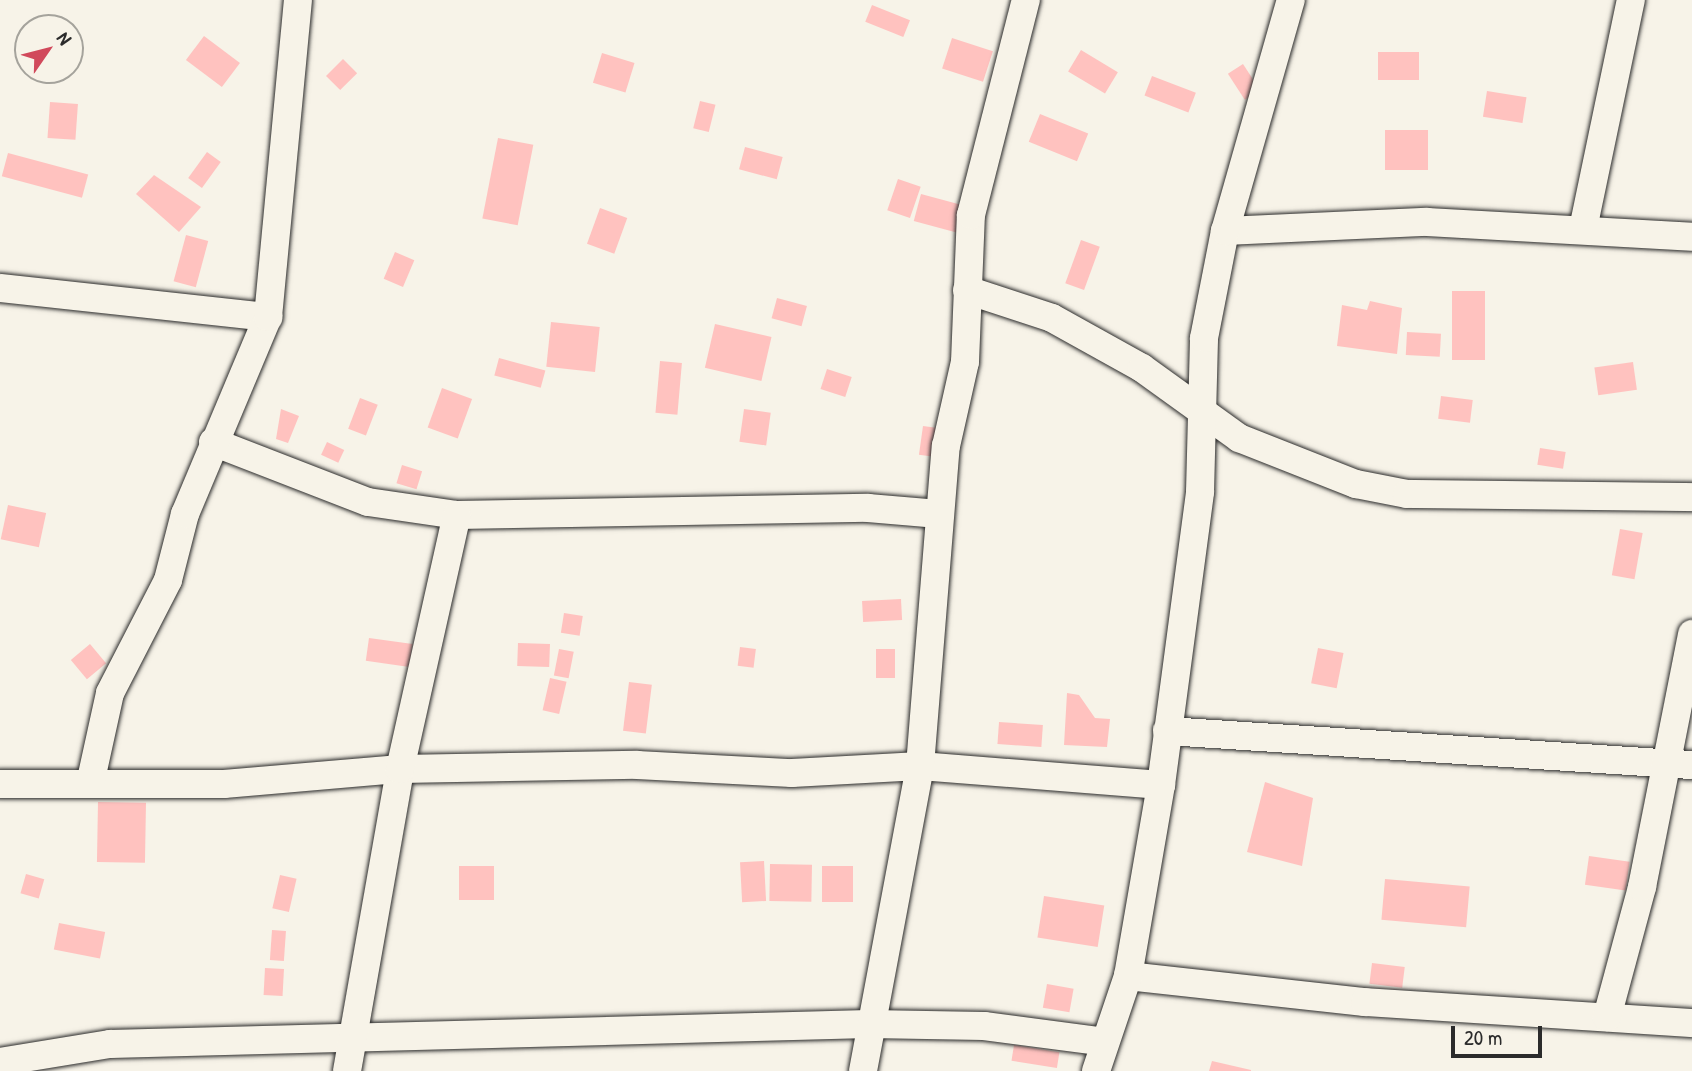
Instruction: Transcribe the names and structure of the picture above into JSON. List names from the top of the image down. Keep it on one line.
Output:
{"scale_bar":"20 m","north":"top right"}
